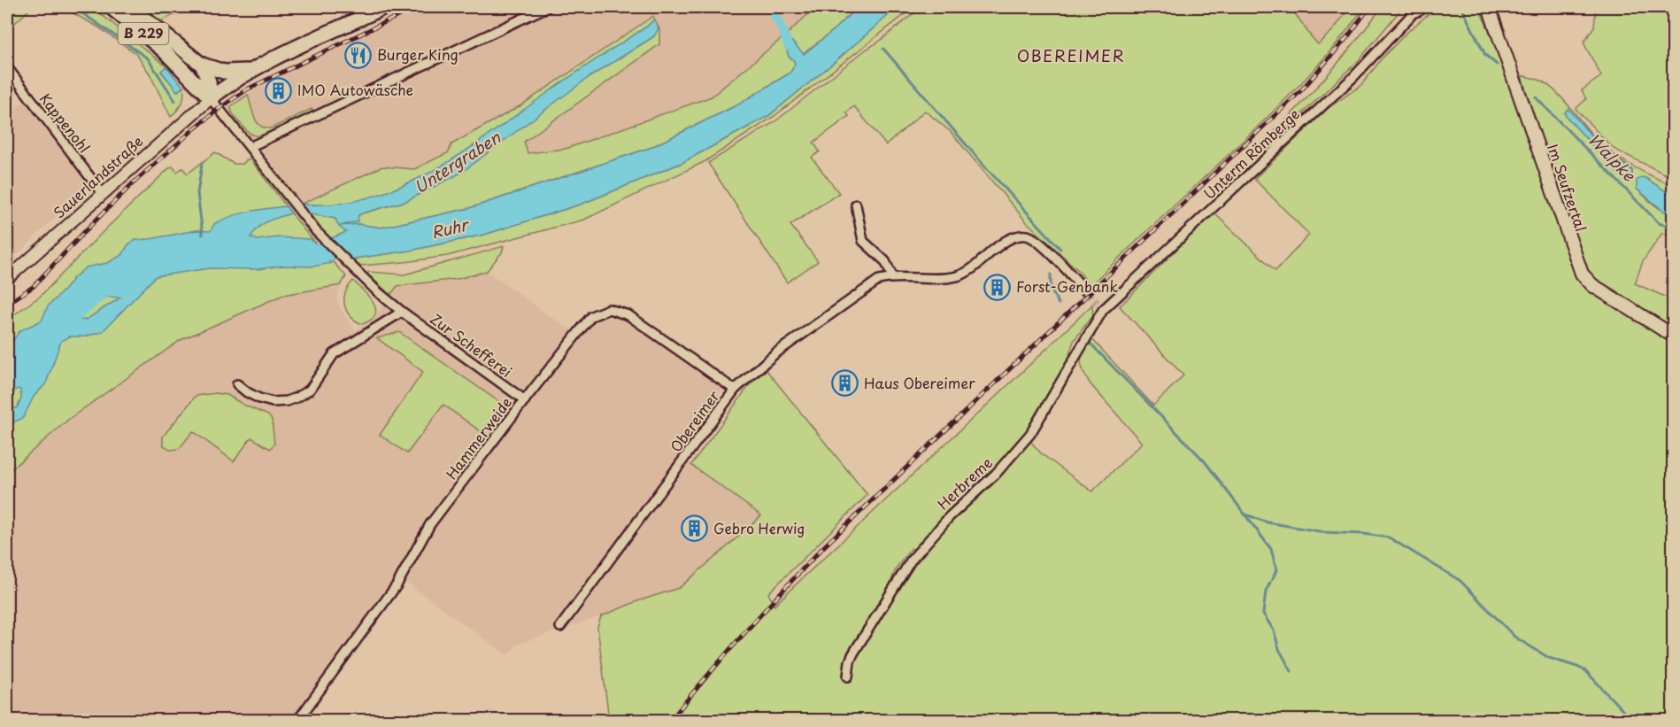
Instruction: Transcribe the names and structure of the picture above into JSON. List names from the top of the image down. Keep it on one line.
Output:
{"streets":{"main road":["B 229","Im Seufzertal"],"street":["Kappenohl","Unterm Römberge","Sauerlandstraße","Zur Schefferei","Obereimer","Hammerweide","Herbreme"]},"crossings":[["B 229","Sauerlandstraße"],["Kappenohl","Sauerlandstraße"],["Unterm Römberge","Herbreme"],["Zur Schefferei","Hammerweide"],["Obereimer","Hammerweide"]],"districts":["OBEREIMER"],"water":["Walpke","Untergraben","Ruhr"],"places":{"restaurant":["Burger King"],"building":["IMO Autowäsche","Forst-Genbank","Haus Obereimer","Gebro Herwig"]}}
